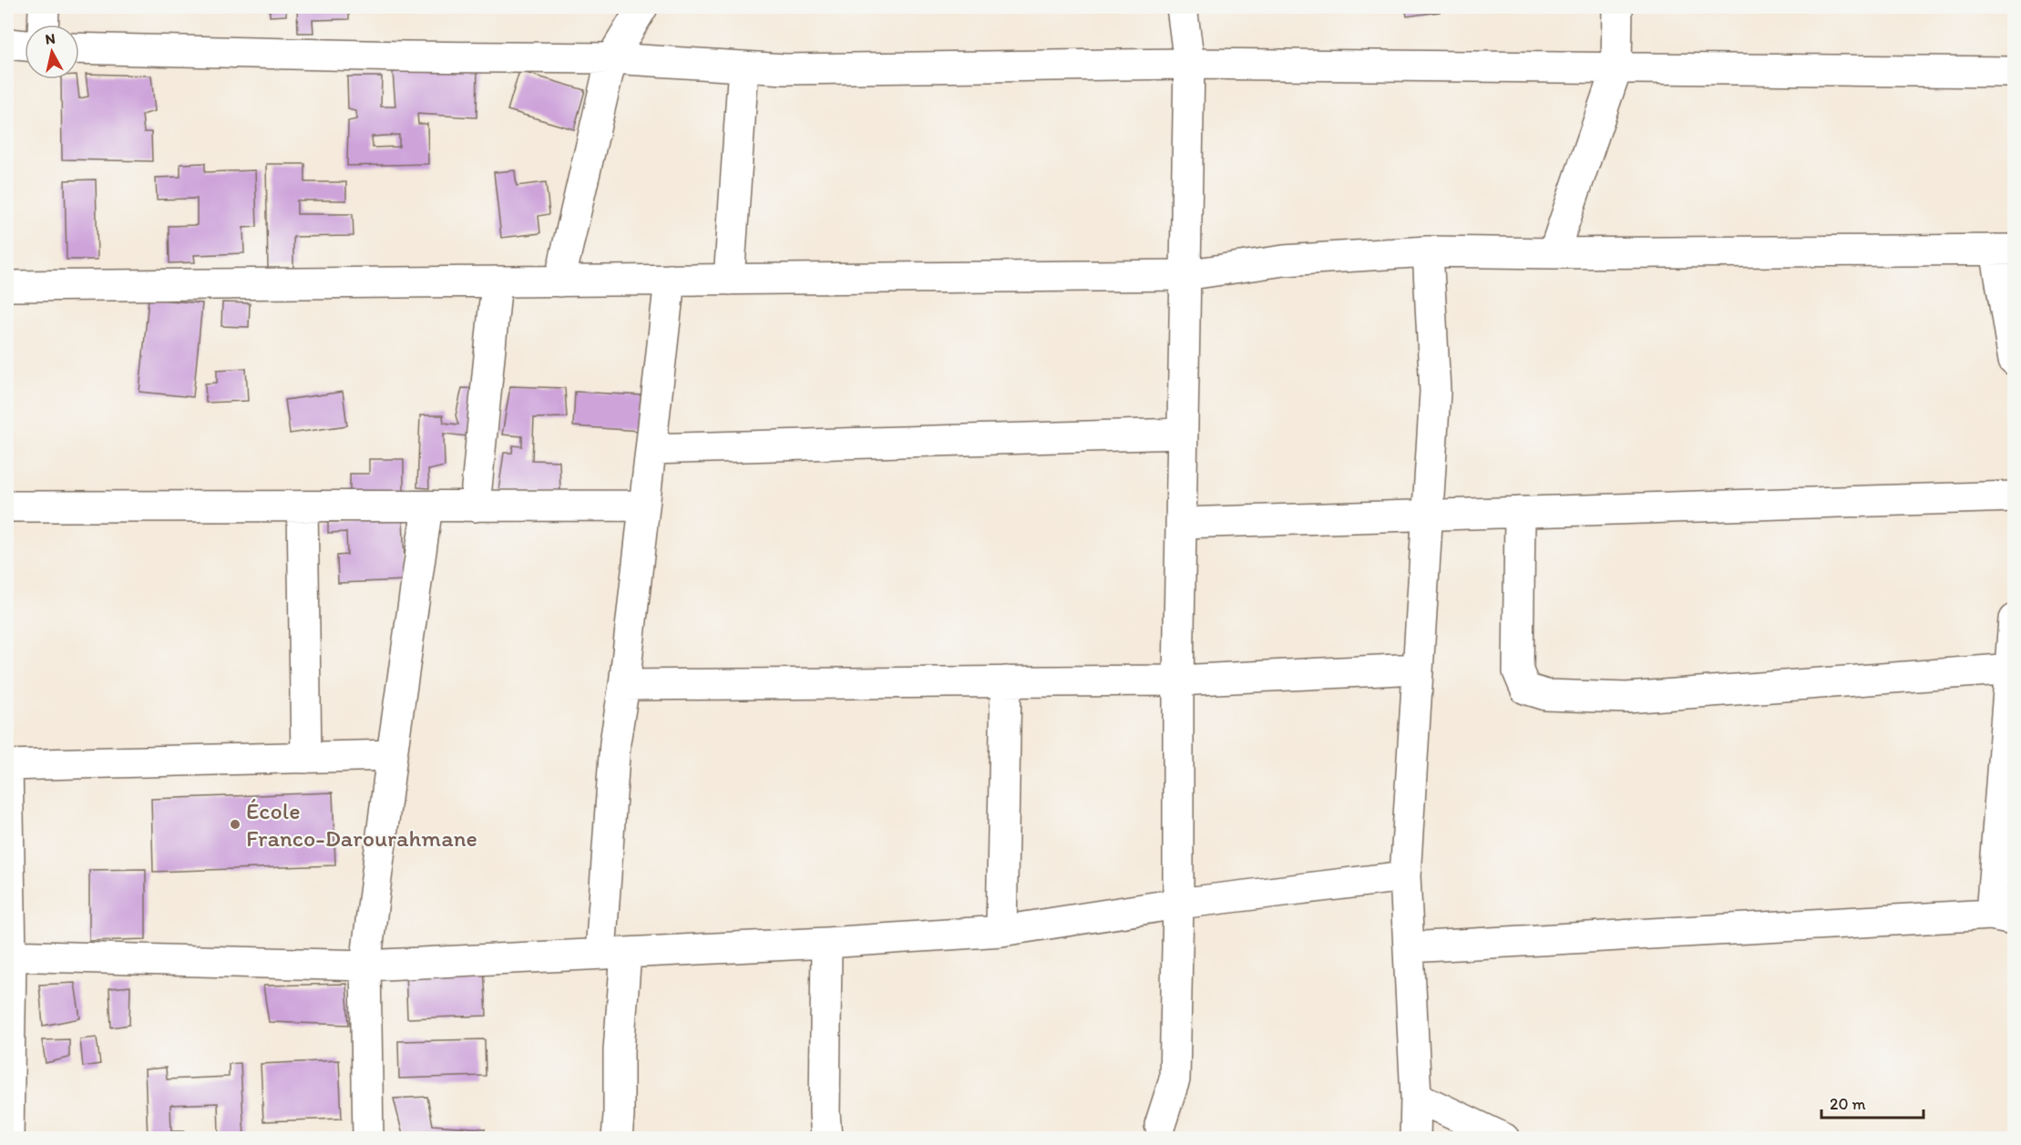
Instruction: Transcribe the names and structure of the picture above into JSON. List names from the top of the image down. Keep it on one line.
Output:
{"places":["École Franco-Darourahmane"],"scale_bar":"20 m","north":"top"}
